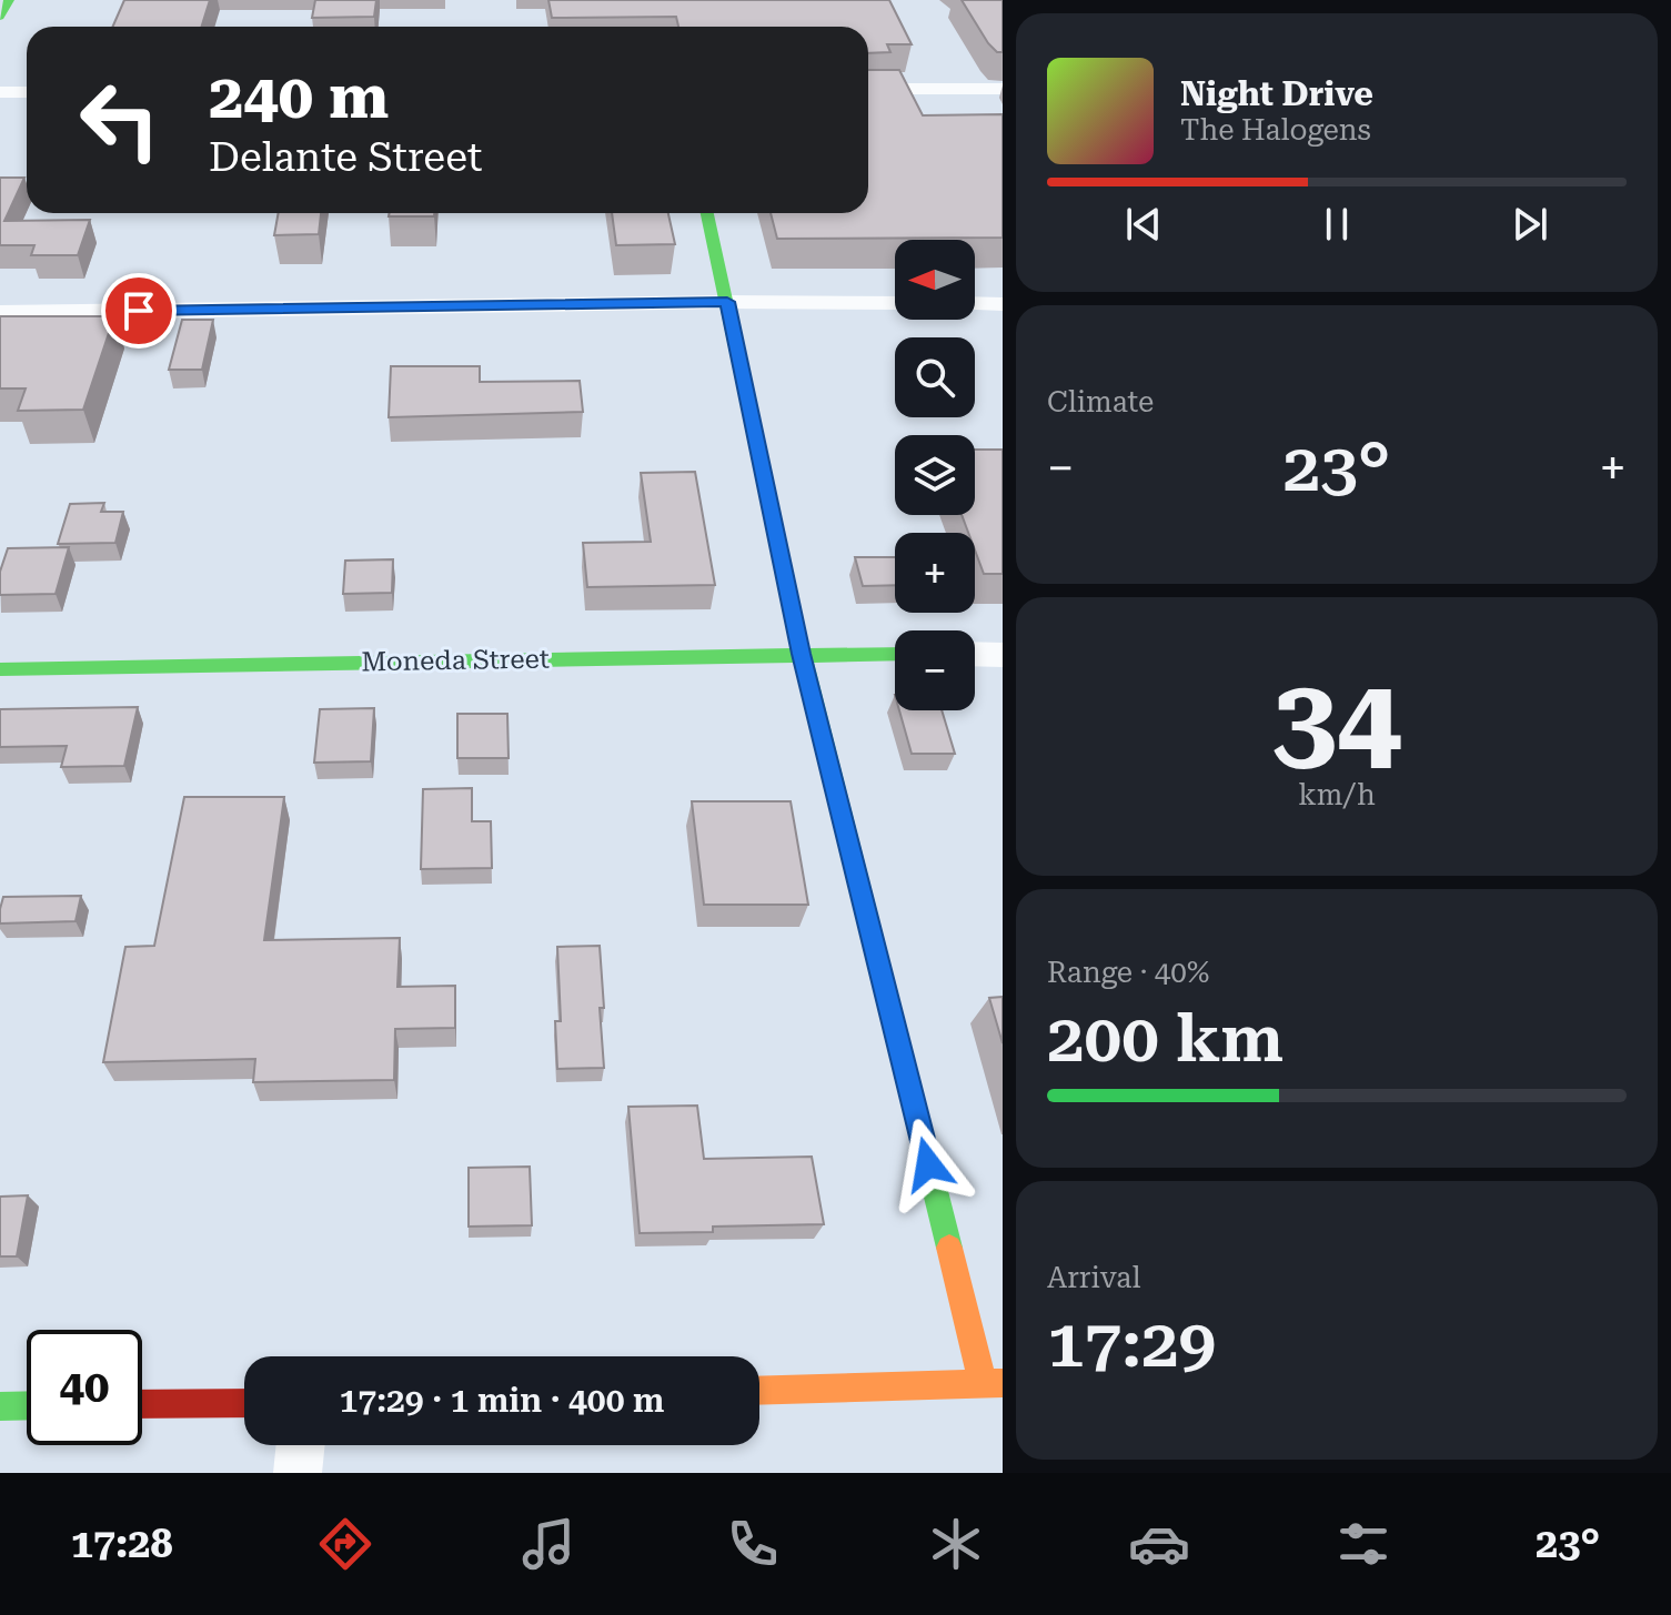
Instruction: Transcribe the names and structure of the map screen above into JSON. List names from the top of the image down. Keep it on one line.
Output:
{"streets":{"street":["Moneda Street"]},"north":"left","page":{"turn":["240 m","Delante Street"],"song":["Night Drive","The Halogens"],"map_buttons":["+","−"],"tile":["Climate",["34","km/h"],["Range · 40%","200 km"],["Arrival","17:29"]],"heat":["−","23°","+"],"limit":"40","trip":"17:29 · 1 min · 400 m","tabs":["17:28","23°"]}}
